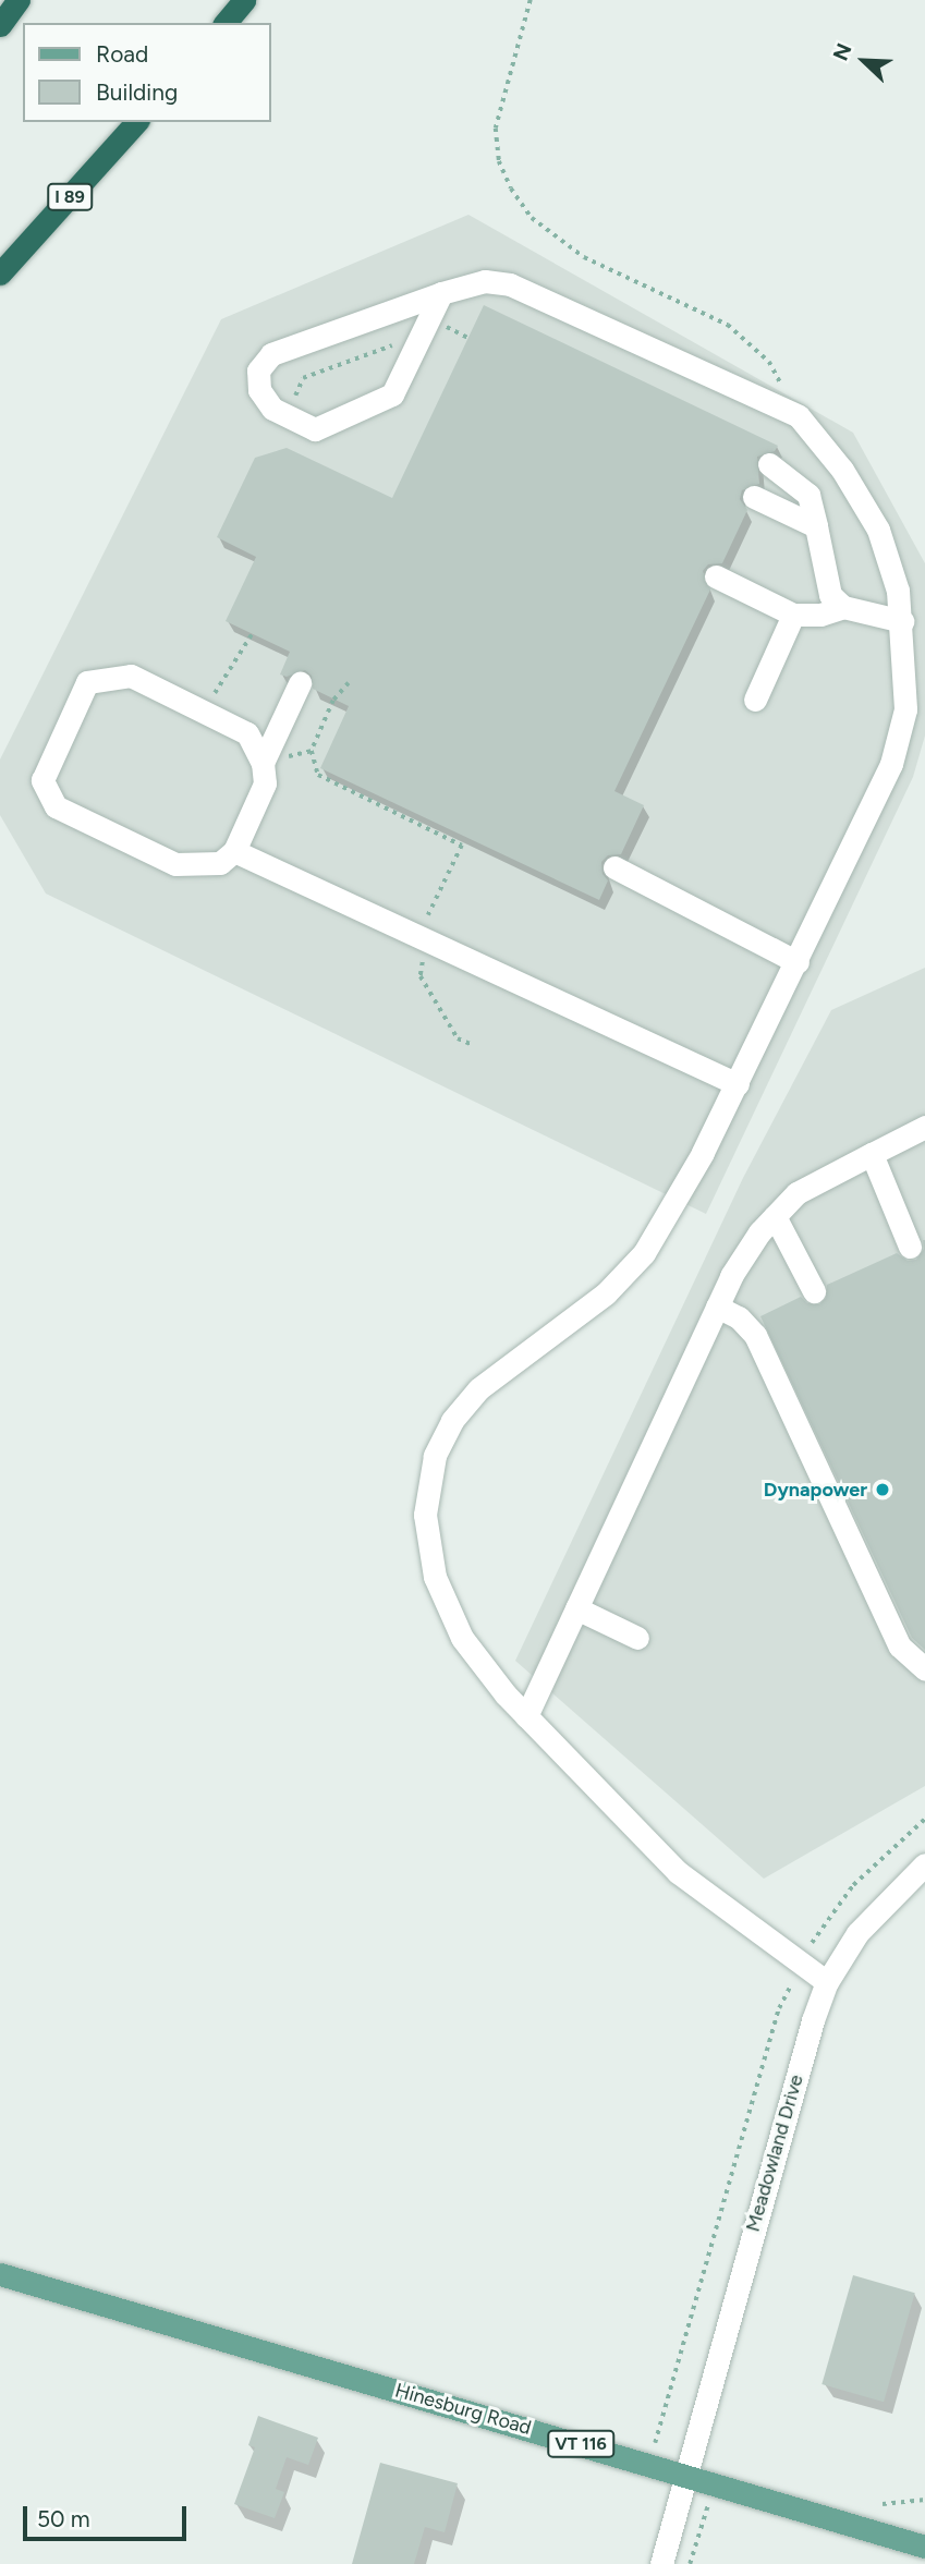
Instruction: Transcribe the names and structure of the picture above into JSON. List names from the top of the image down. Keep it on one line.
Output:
{"streets":{"highway":["I 89"],"main road":["Hinesburg Road","VT 116"],"street":["Meadowland Drive"]},"crossings":[["Meadowland Drive","Hinesburg Road"]],"places":["Dynapower"],"legend":["Road","Building"],"scale_bar":"50 m","north":"top left"}
